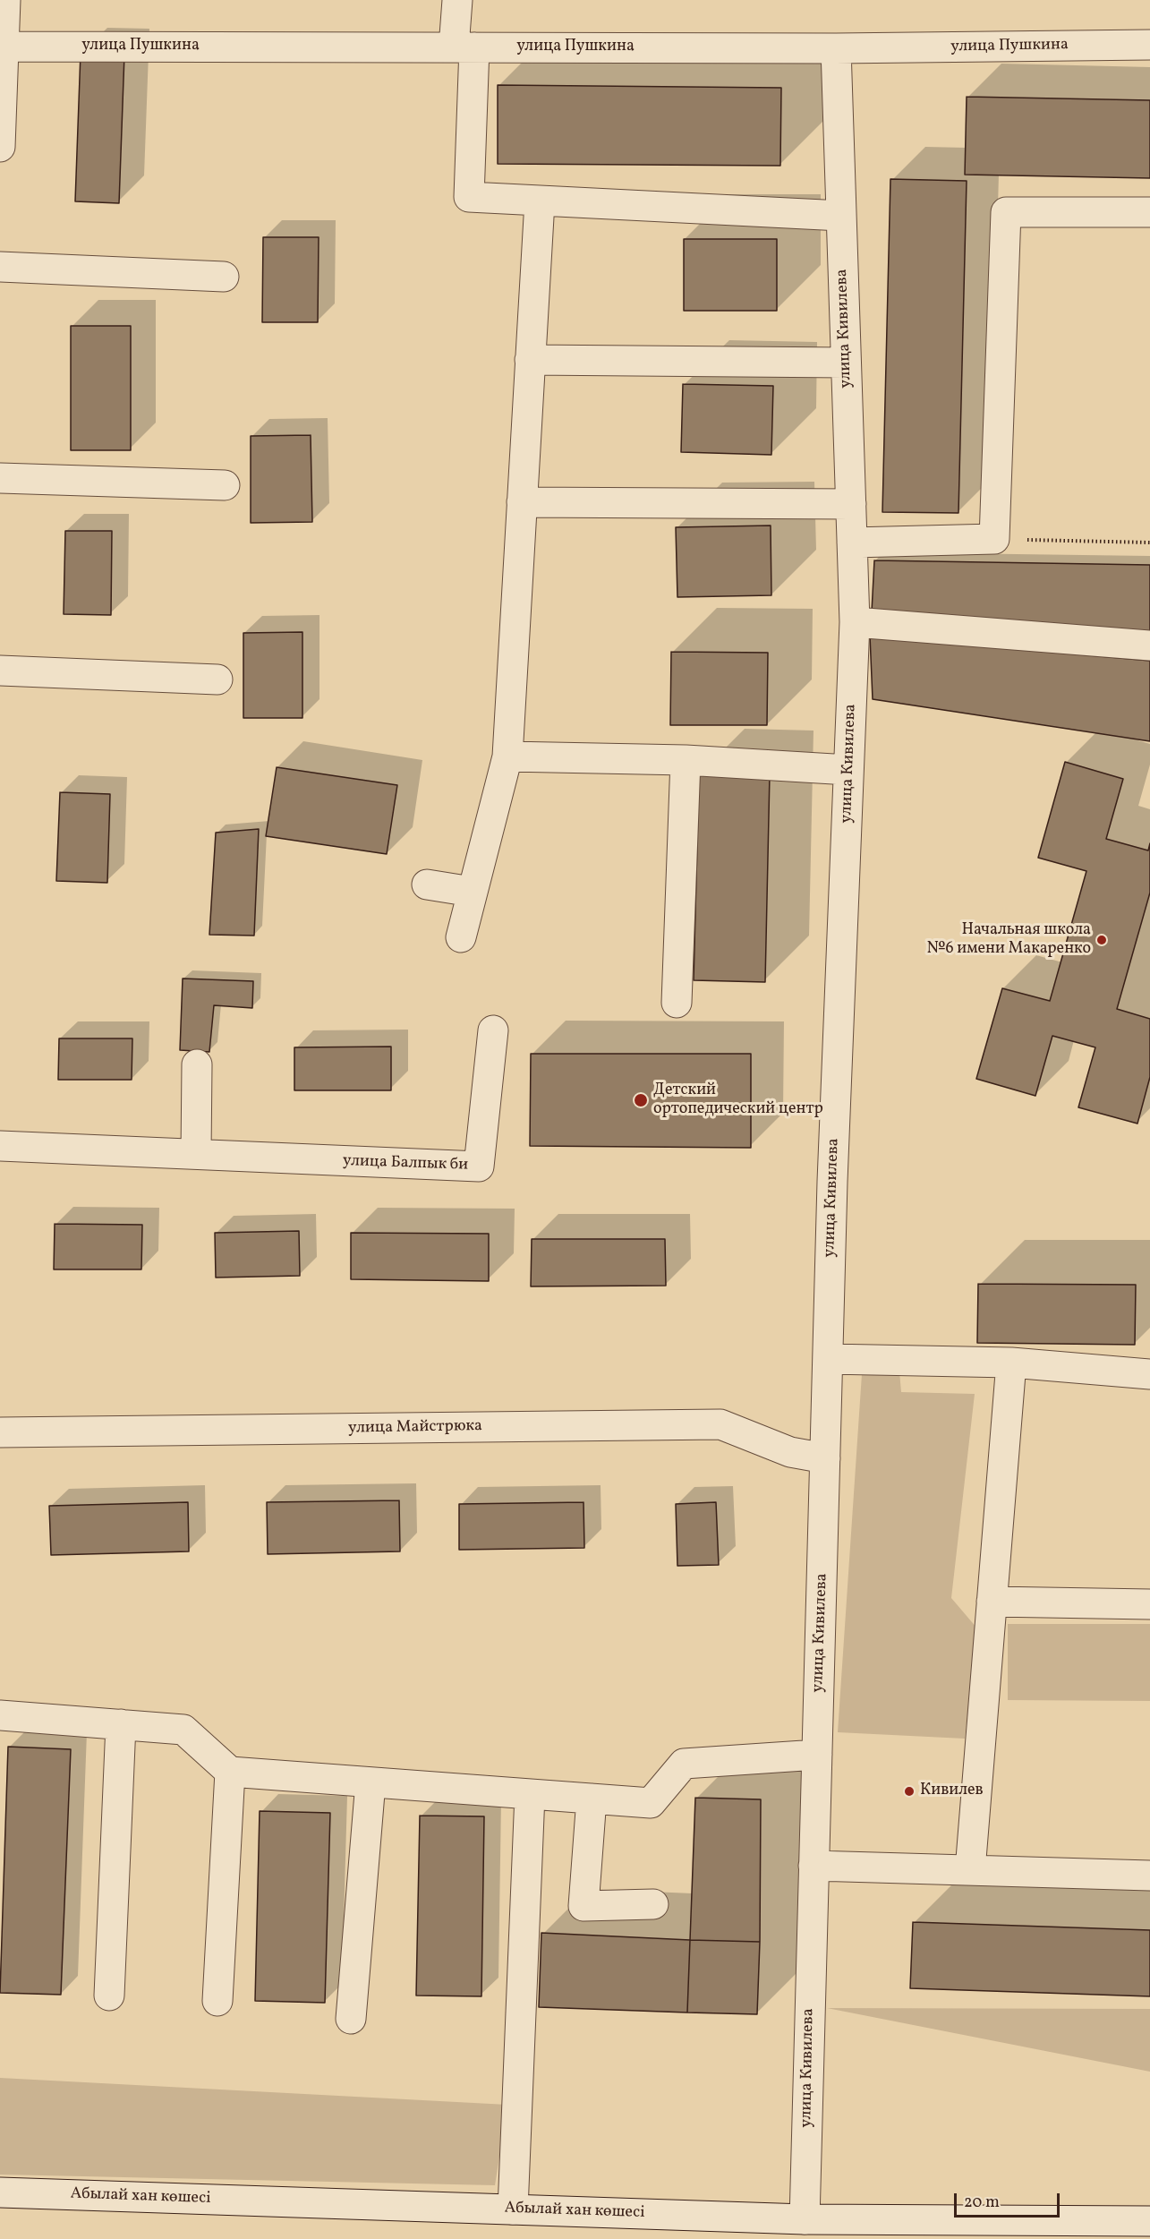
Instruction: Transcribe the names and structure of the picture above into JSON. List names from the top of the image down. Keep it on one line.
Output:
{"streets":{"street":["улица Пушкина","улица Кивилева","улица Балпык би","улица Майстрюка","Абылай хан көшесі"]},"crossings":[["улица Пушкина","улица Кивилева"],["улица Кивилева","улица Майстрюка"],["улица Кивилева","Абылай хан көшесі"]],"places":["Начальная школа №6 имени Макаренко","Детский ортопедический центр","Кивилев"],"scale_bar":"20 m"}
